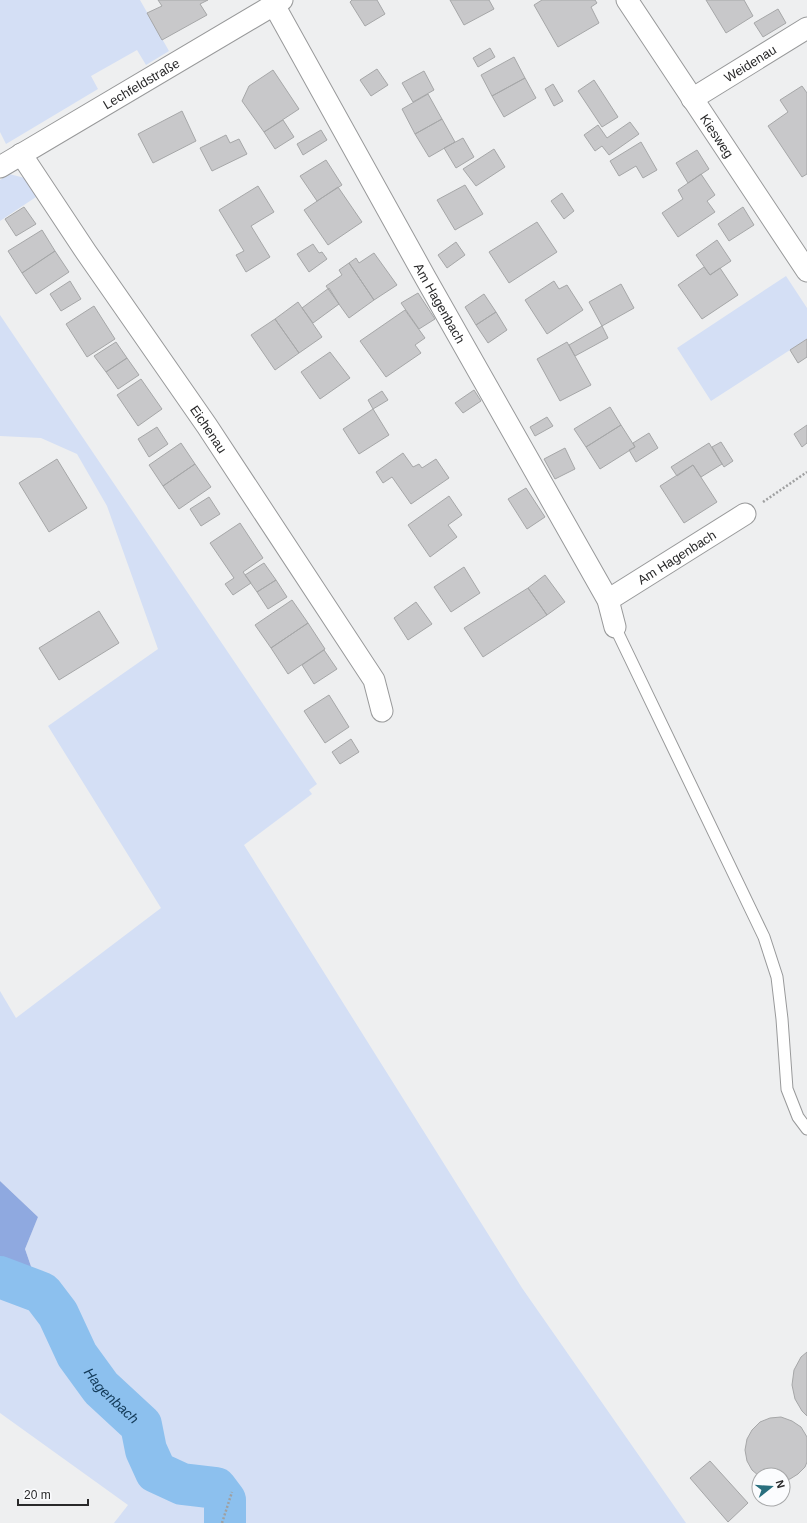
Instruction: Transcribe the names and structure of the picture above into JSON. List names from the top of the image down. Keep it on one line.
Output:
{"streets":{"street":["Weidenau","Lechfeldstraße","Kiesweg","Am Hagenbach","Eichenau"]},"crossings":[["Weidenau","Kiesweg"],["Lechfeldstraße","Am Hagenbach"],["Lechfeldstraße","Eichenau"]],"water":["Hagenbach"],"scale_bar":"20 m","north":"right"}
